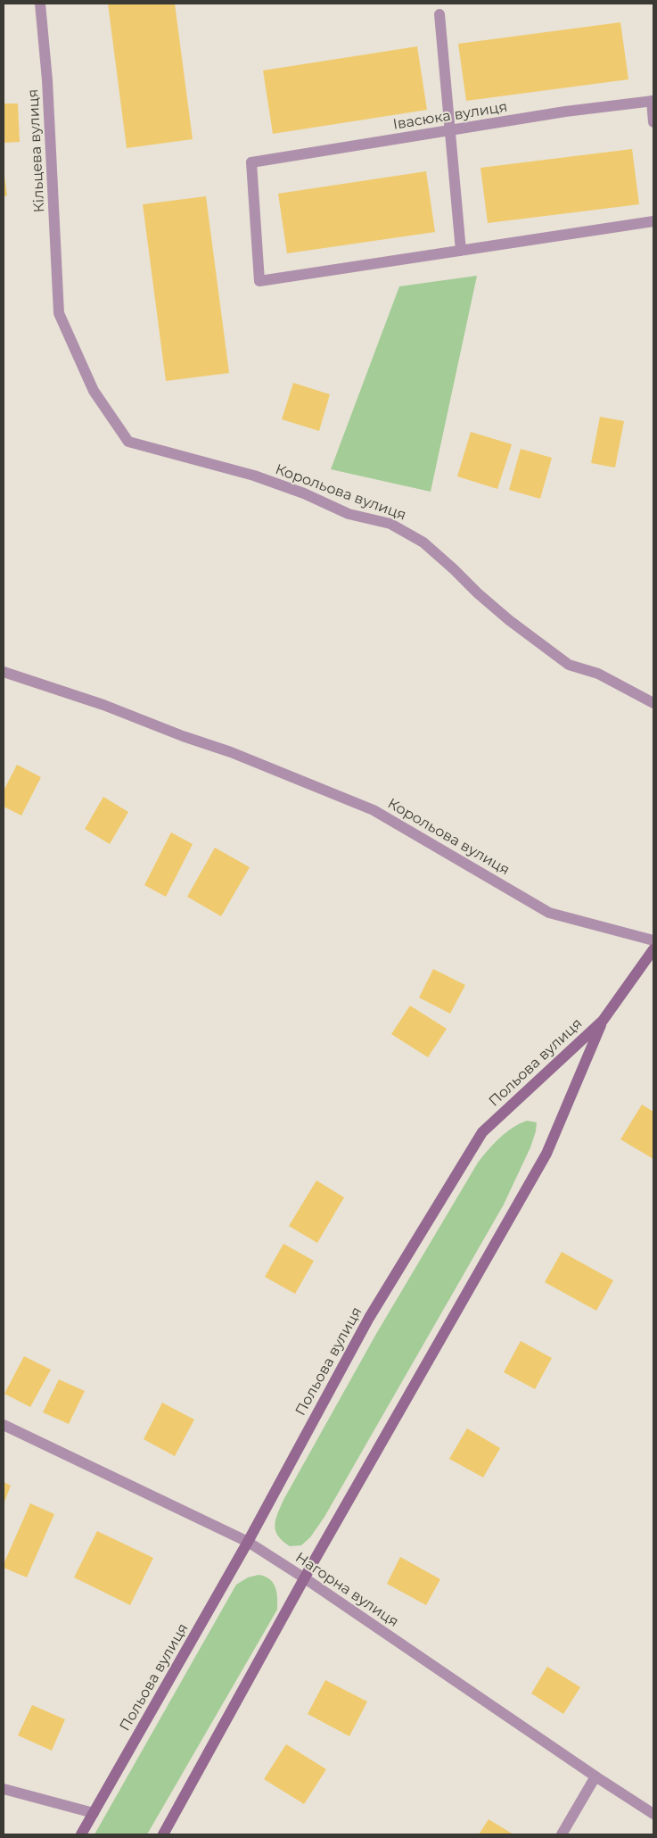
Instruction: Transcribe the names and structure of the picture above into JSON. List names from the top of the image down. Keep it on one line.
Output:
{"streets":{"main road":["Польова вулиця"],"street":["Івасюка вулиця","Кільцева вулиця","Корольова вулиця","Нагорна вулиця"]},"crossings":[["Кільцева вулиця","Корольова вулиця"],["Польова вулиця","Нагорна вулиця"]]}
